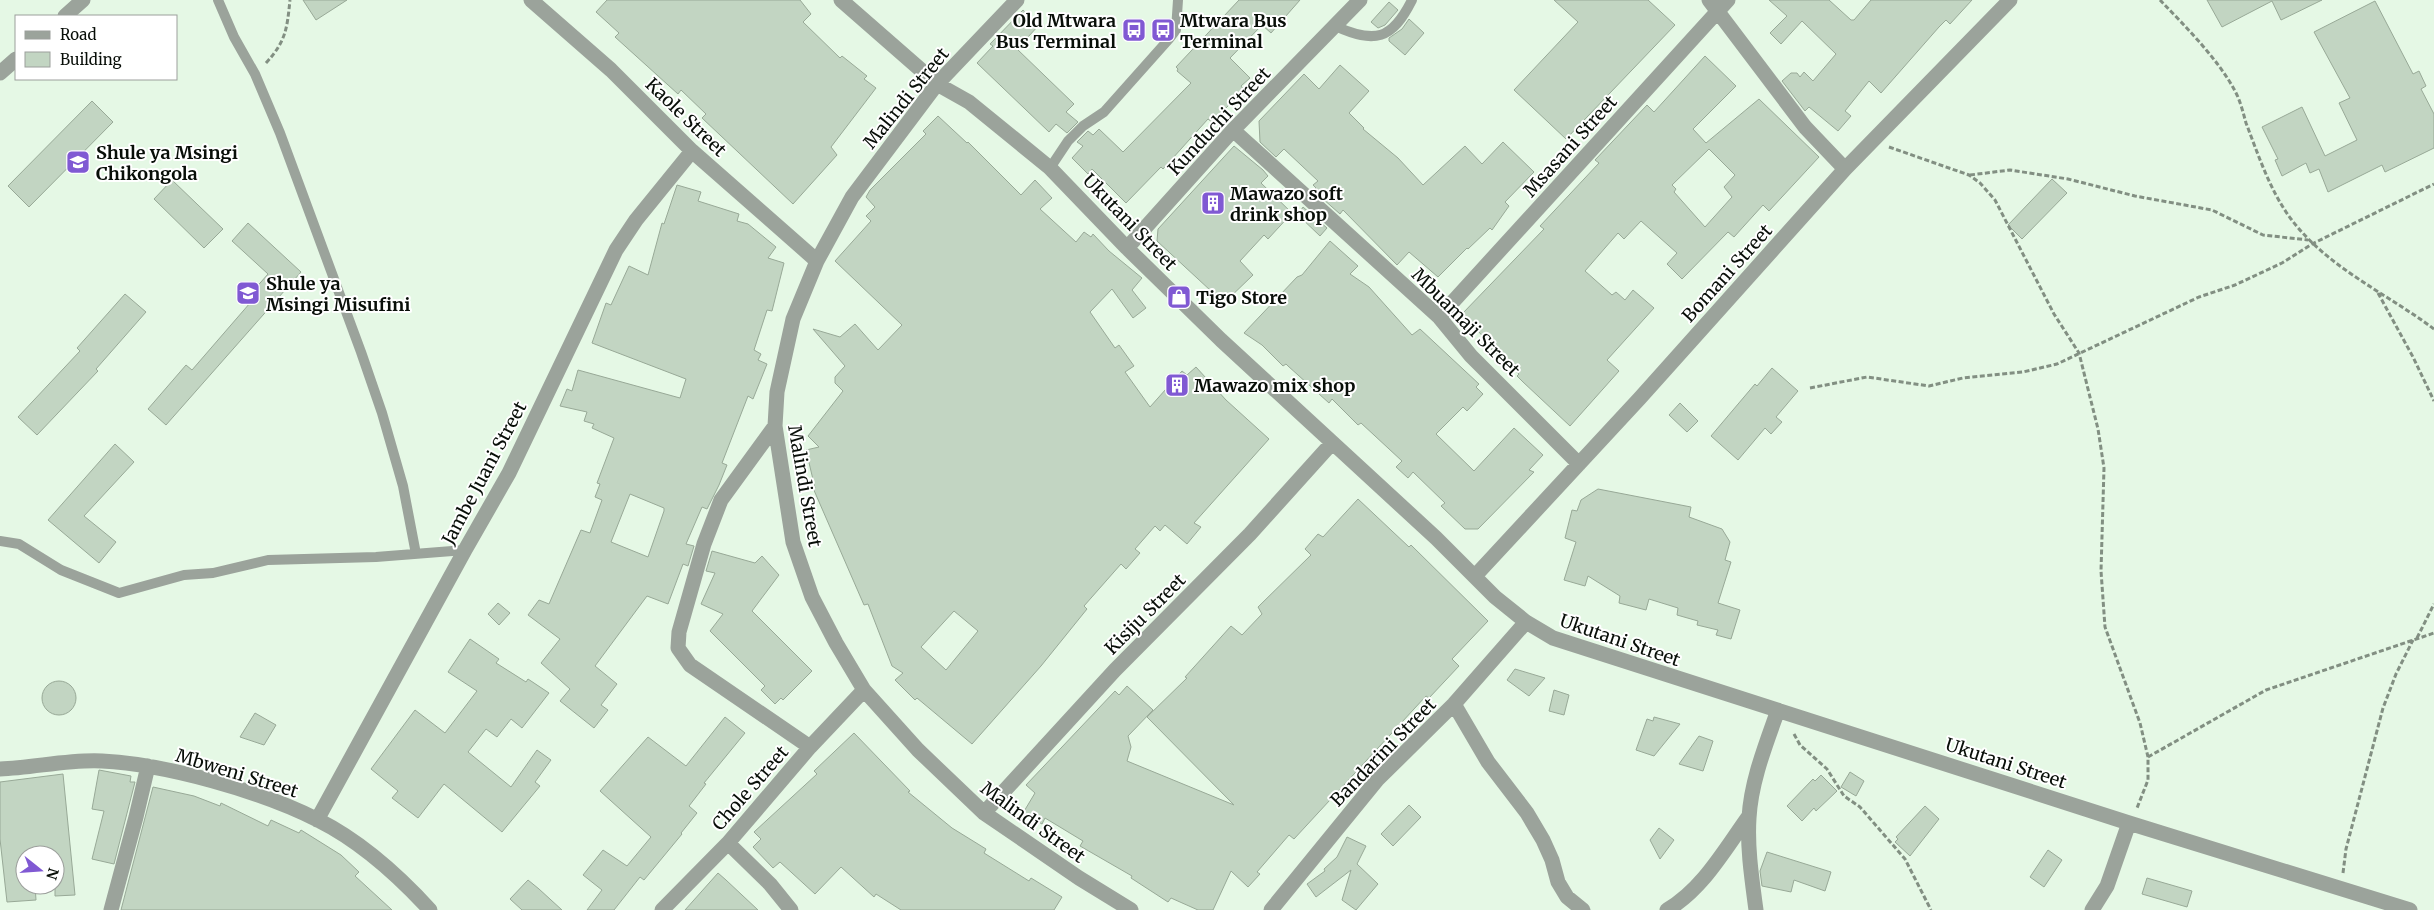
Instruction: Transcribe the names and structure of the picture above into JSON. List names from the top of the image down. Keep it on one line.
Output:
{"streets":{"street":["Malindi Street","Kaole Street","Kunduchi Street","Msasani Street","Ukutani Street","Bomani Street","Mbuamaji Street","Jambe Juani Street","Kisiju Street","Bandarini Street","Mbweni Street","Chole Street"]},"crossings":[["Malindi Street","Kaole Street"],["Malindi Street","Ukutani Street"],["Malindi Street","Kisiju Street"],["Malindi Street","Chole Street"],["Kaole Street","Jambe Juani Street"],["Kunduchi Street","Ukutani Street"],["Kunduchi Street","Mbuamaji Street"],["Msasani Street","Mbuamaji Street"],["Ukutani Street","Bomani Street"],["Ukutani Street","Kisiju Street"],["Ukutani Street","Bandarini Street"],["Bomani Street","Mbuamaji Street"],["Jambe Juani Street","Mbweni Street"]],"places":{"bus stop":["Old Mtwara Bus Terminal","Mtwara Bus Terminal"],"school or university":["Shule ya Msingi Chikongola","Shule ya Msingi Misufini"],"building":["Mawazo soft drink shop","Mawazo mix shop"],"shop":["Tigo Store"]},"legend":["Road","Building"],"north":"right"}
